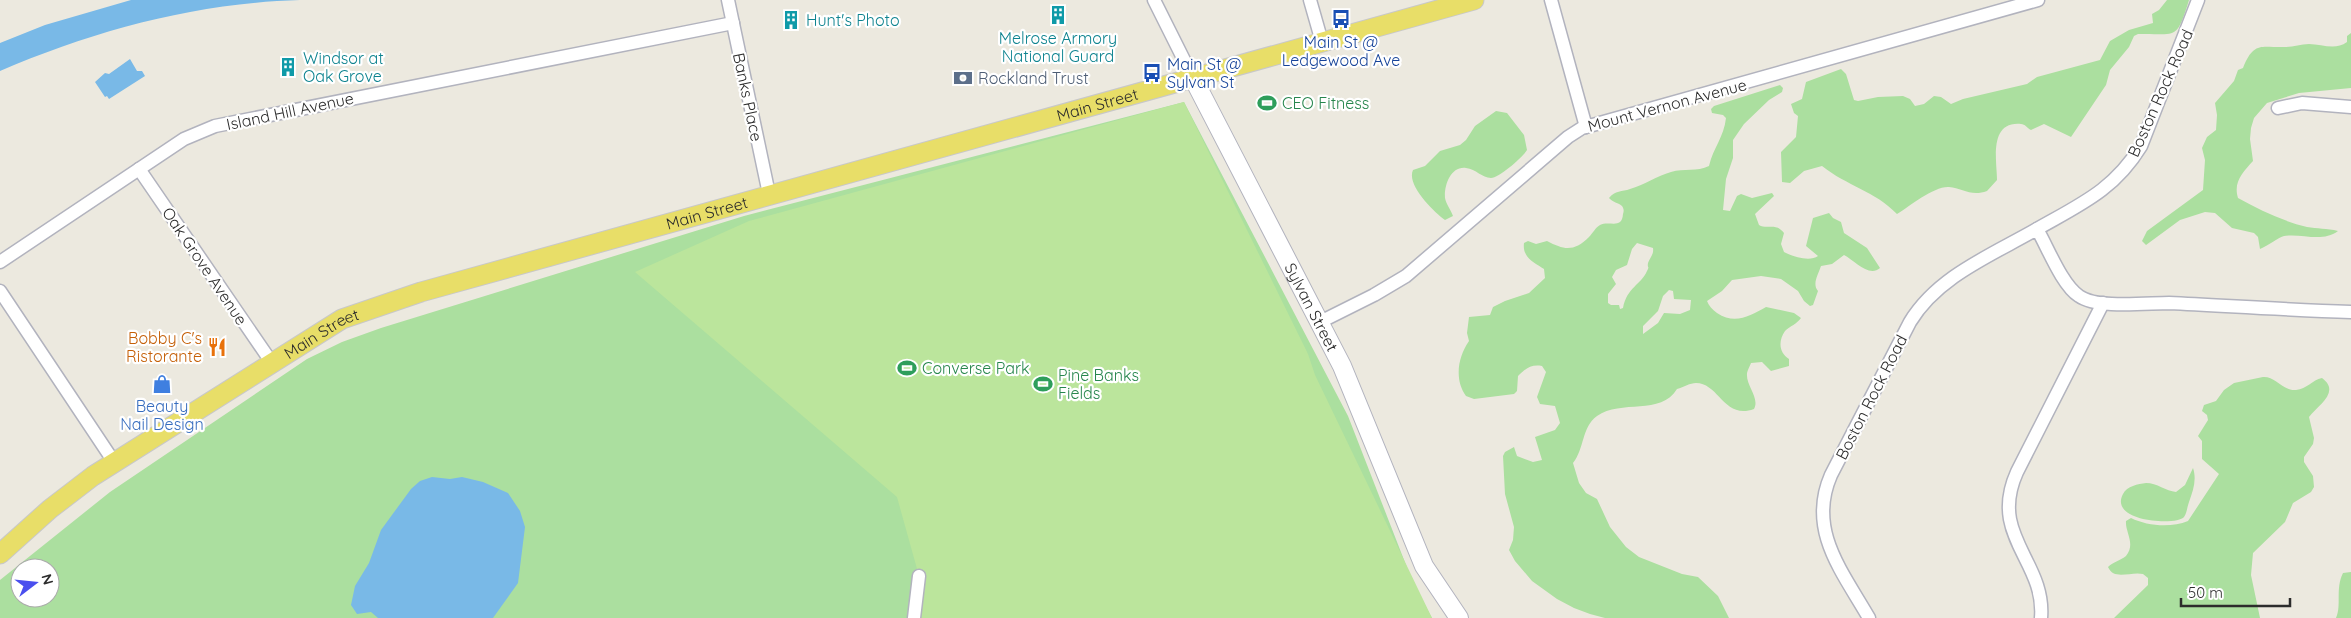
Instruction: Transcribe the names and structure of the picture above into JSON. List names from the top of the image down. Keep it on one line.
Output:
{"streets":{"main road":["Main Street"],"street":["Boston Rock Road","Banks Place","Mount Vernon Avenue","Island Hill Avenue","Oak Grove Avenue","Sylvan Street"]},"crossings":[["Banks Place","Main Street"],["Banks Place","Island Hill Avenue"],["Main Street","Oak Grove Avenue"],["Main Street","Sylvan Street"],["Mount Vernon Avenue","Sylvan Street"],["Island Hill Avenue","Oak Grove Avenue"]],"places":{"building":["Melrose Armory National Guard","Hunt's Photo","Windsor at Oak Grove"],"bus stop":["Main St @ Ledgewood Ave","Main St @ Sylvan St"],"bank":["Rockland Trust"],"sports":["CEO Fitness","Converse Park","Pine Banks Fields"],"restaurant":["Bobby C's Ristorante"],"shop":["Beauty Nail Design"]},"scale_bar":"50 m","north":"right"}
